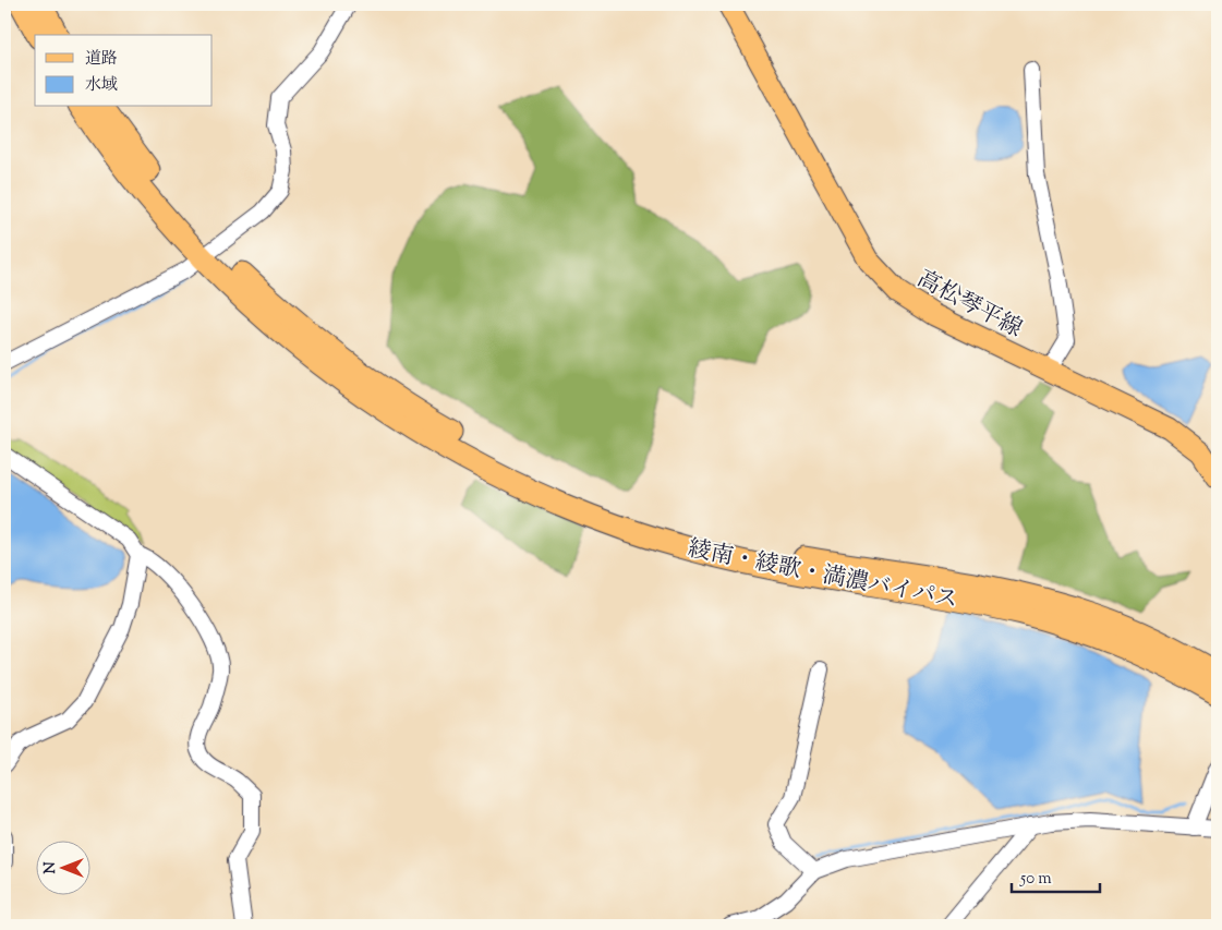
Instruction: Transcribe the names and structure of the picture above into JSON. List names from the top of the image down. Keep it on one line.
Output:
{"streets":{"highway":["綾南・綾歌・満濃バイパス"],"main road":["高松琴平線"]},"legend":["道路","水域"],"scale_bar":"50 m","north":"left"}
